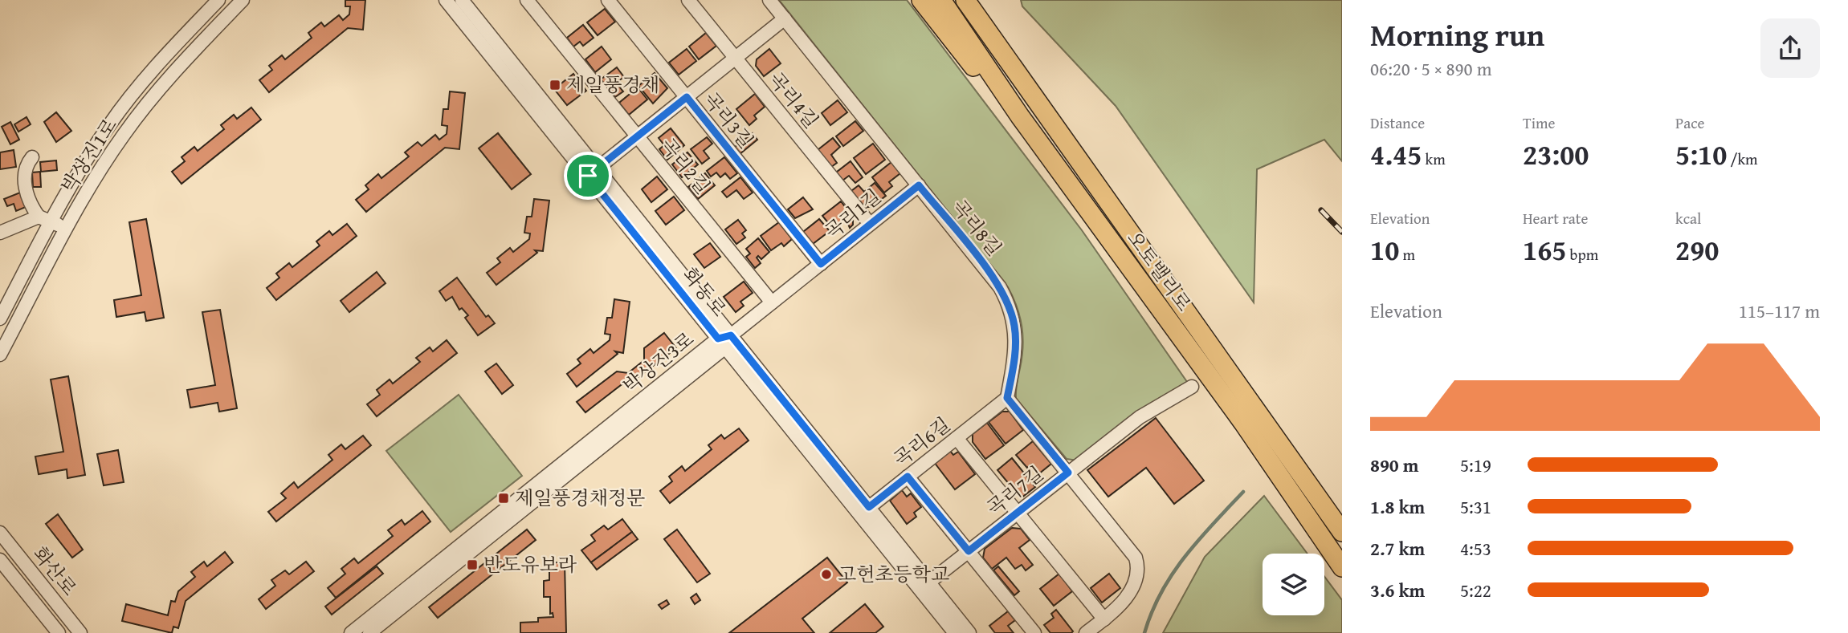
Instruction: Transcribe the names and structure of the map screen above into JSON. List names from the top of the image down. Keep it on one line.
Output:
{"streets":{"highway":["오토밸리로"],"street":["곡리4길","곡리3길","박상진1로","곡리2길","곡리1길","곡리8길","화동로","박상진3로","곡리6길","곡리7길","화산로"]},"crossings":[["곡리4길","곡리1길"],["곡리3길","곡리1길"],["곡리2길","곡리1길"],["곡리1길","곡리8길"],["곡리1길","화동로"],["곡리1길","박상진3로"],["곡리8길","곡리6길"],["화동로","박상진3로"],["화동로","곡리6길"],["화동로","곡리7길"]],"places":{"transit":["제일풍경채","제일풍경채정문","반도유보라"],"other":["고헌초등학교"]},"page":{"heading":["Morning run","06:20 · 5 × 890 m"],"stats":[["Distance","4.45 km"],["Time","23:00"],["Pace","5:10 /km"],["Elevation","10 m"],["Heart rate","165 bpm"],["kcal","290"]],"chart":["Elevation","115–117 m"],"list":[{"name":"890 m","note":"5:19"},{"name":"1.8 km","note":"5:31"},{"name":"2.7 km","note":"4:53"},{"name":"3.6 km","note":"5:22"}]}}
